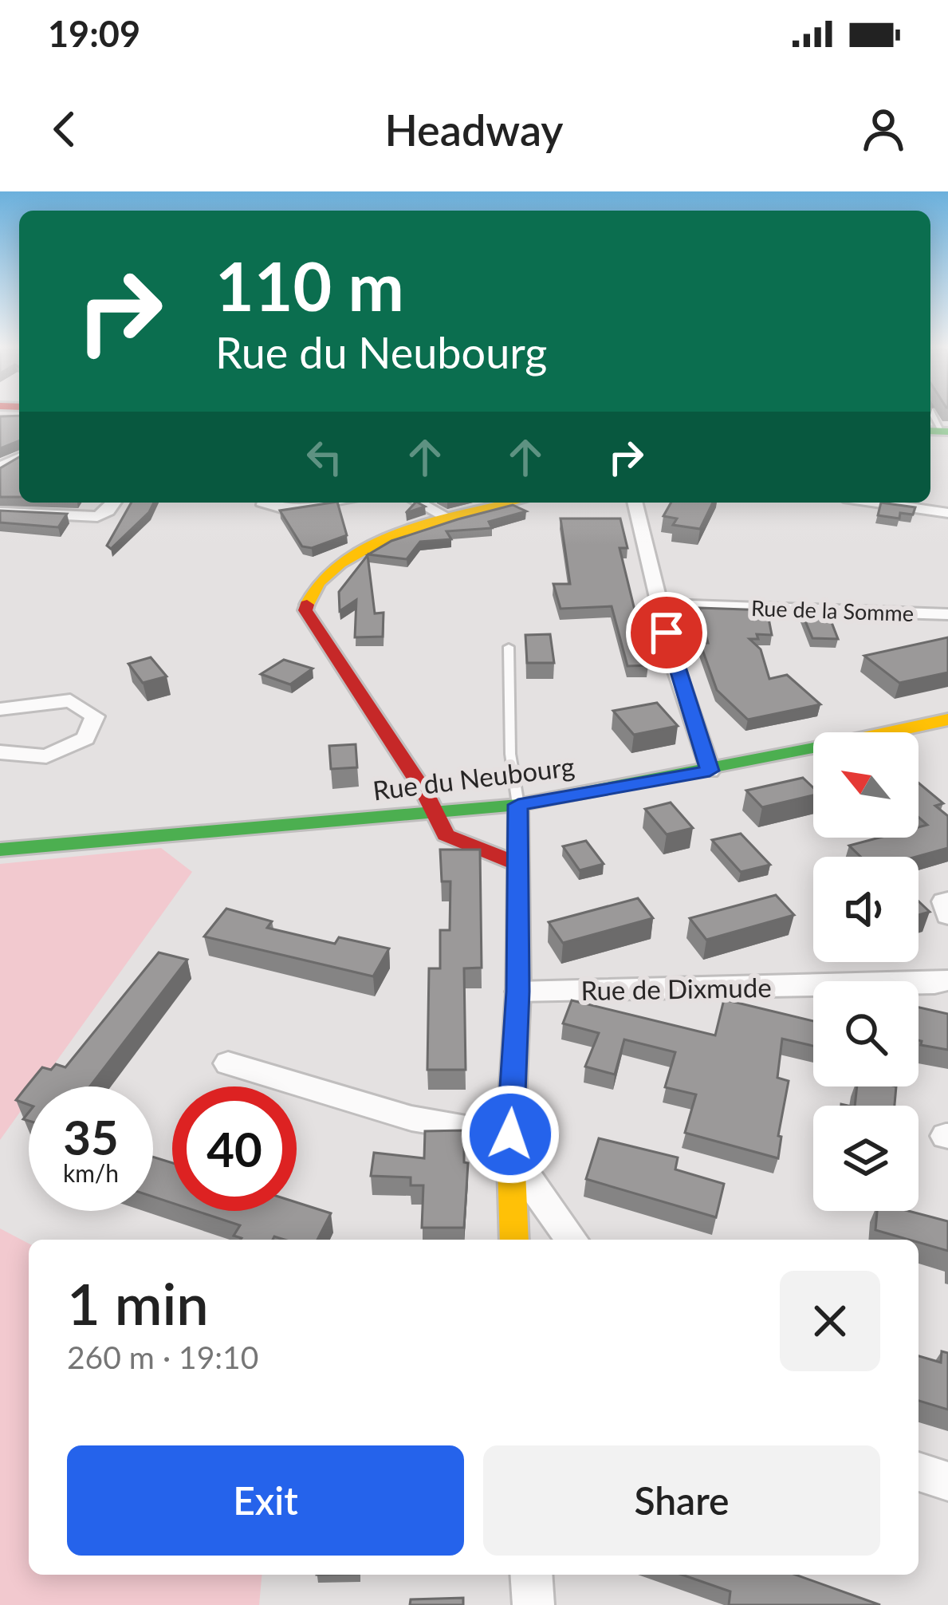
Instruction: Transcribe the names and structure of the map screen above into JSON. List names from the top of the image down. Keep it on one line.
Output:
{"streets":{"street":["Rue de la Somme","Rue du Neubourg","Rue de Dixmude"]},"north":"top left","page":{"status":"19:09","header":"Headway","turn":["110 m","Rue du Neubourg"],"speed":"35 km/h","limit":"40","heading":["1 min","260 m · 19:10"],"buttons":["Exit","Share"]}}
